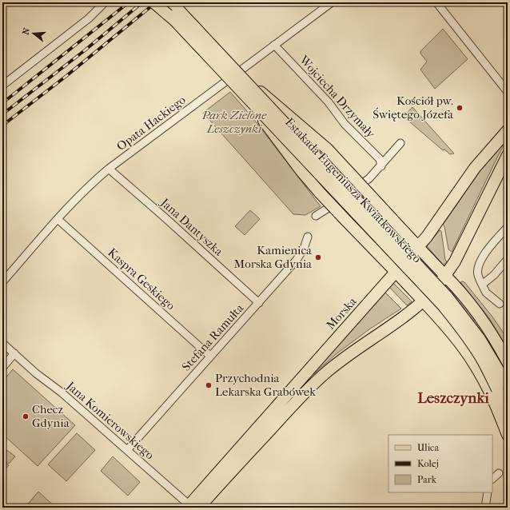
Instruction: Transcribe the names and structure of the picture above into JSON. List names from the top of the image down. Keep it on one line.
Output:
{"streets":{"main road":["Estakada Eugeniusza Kwiatkowskiego","Morska"],"street":["Wojciecha Drzymały","Opata Hackiego","Jana Dantyszka","Kaspra Geskiego","Stefana Ramułta","Jana Komierowskiego"]},"crossings":[["Wojciecha Drzymały","Opata Hackiego"],["Opata Hackiego","Jana Dantyszka"],["Opata Hackiego","Kaspra Geskiego"],["Jana Dantyszka","Stefana Ramułta"],["Kaspra Geskiego","Stefana Ramułta"],["Morska","Jana Komierowskiego"],["Stefana Ramułta","Jana Komierowskiego"]],"districts":["Leszczynki"],"parks":["Park Zielone Leszczynki"],"places":["Kościół pw. Świętego Józefa","Kamienica Morska Gdynia","Przychodnia Lekarska Grabówek","Checz Gdynia"],"legend":["Ulica","Kolej","Park"],"north":"left"}
